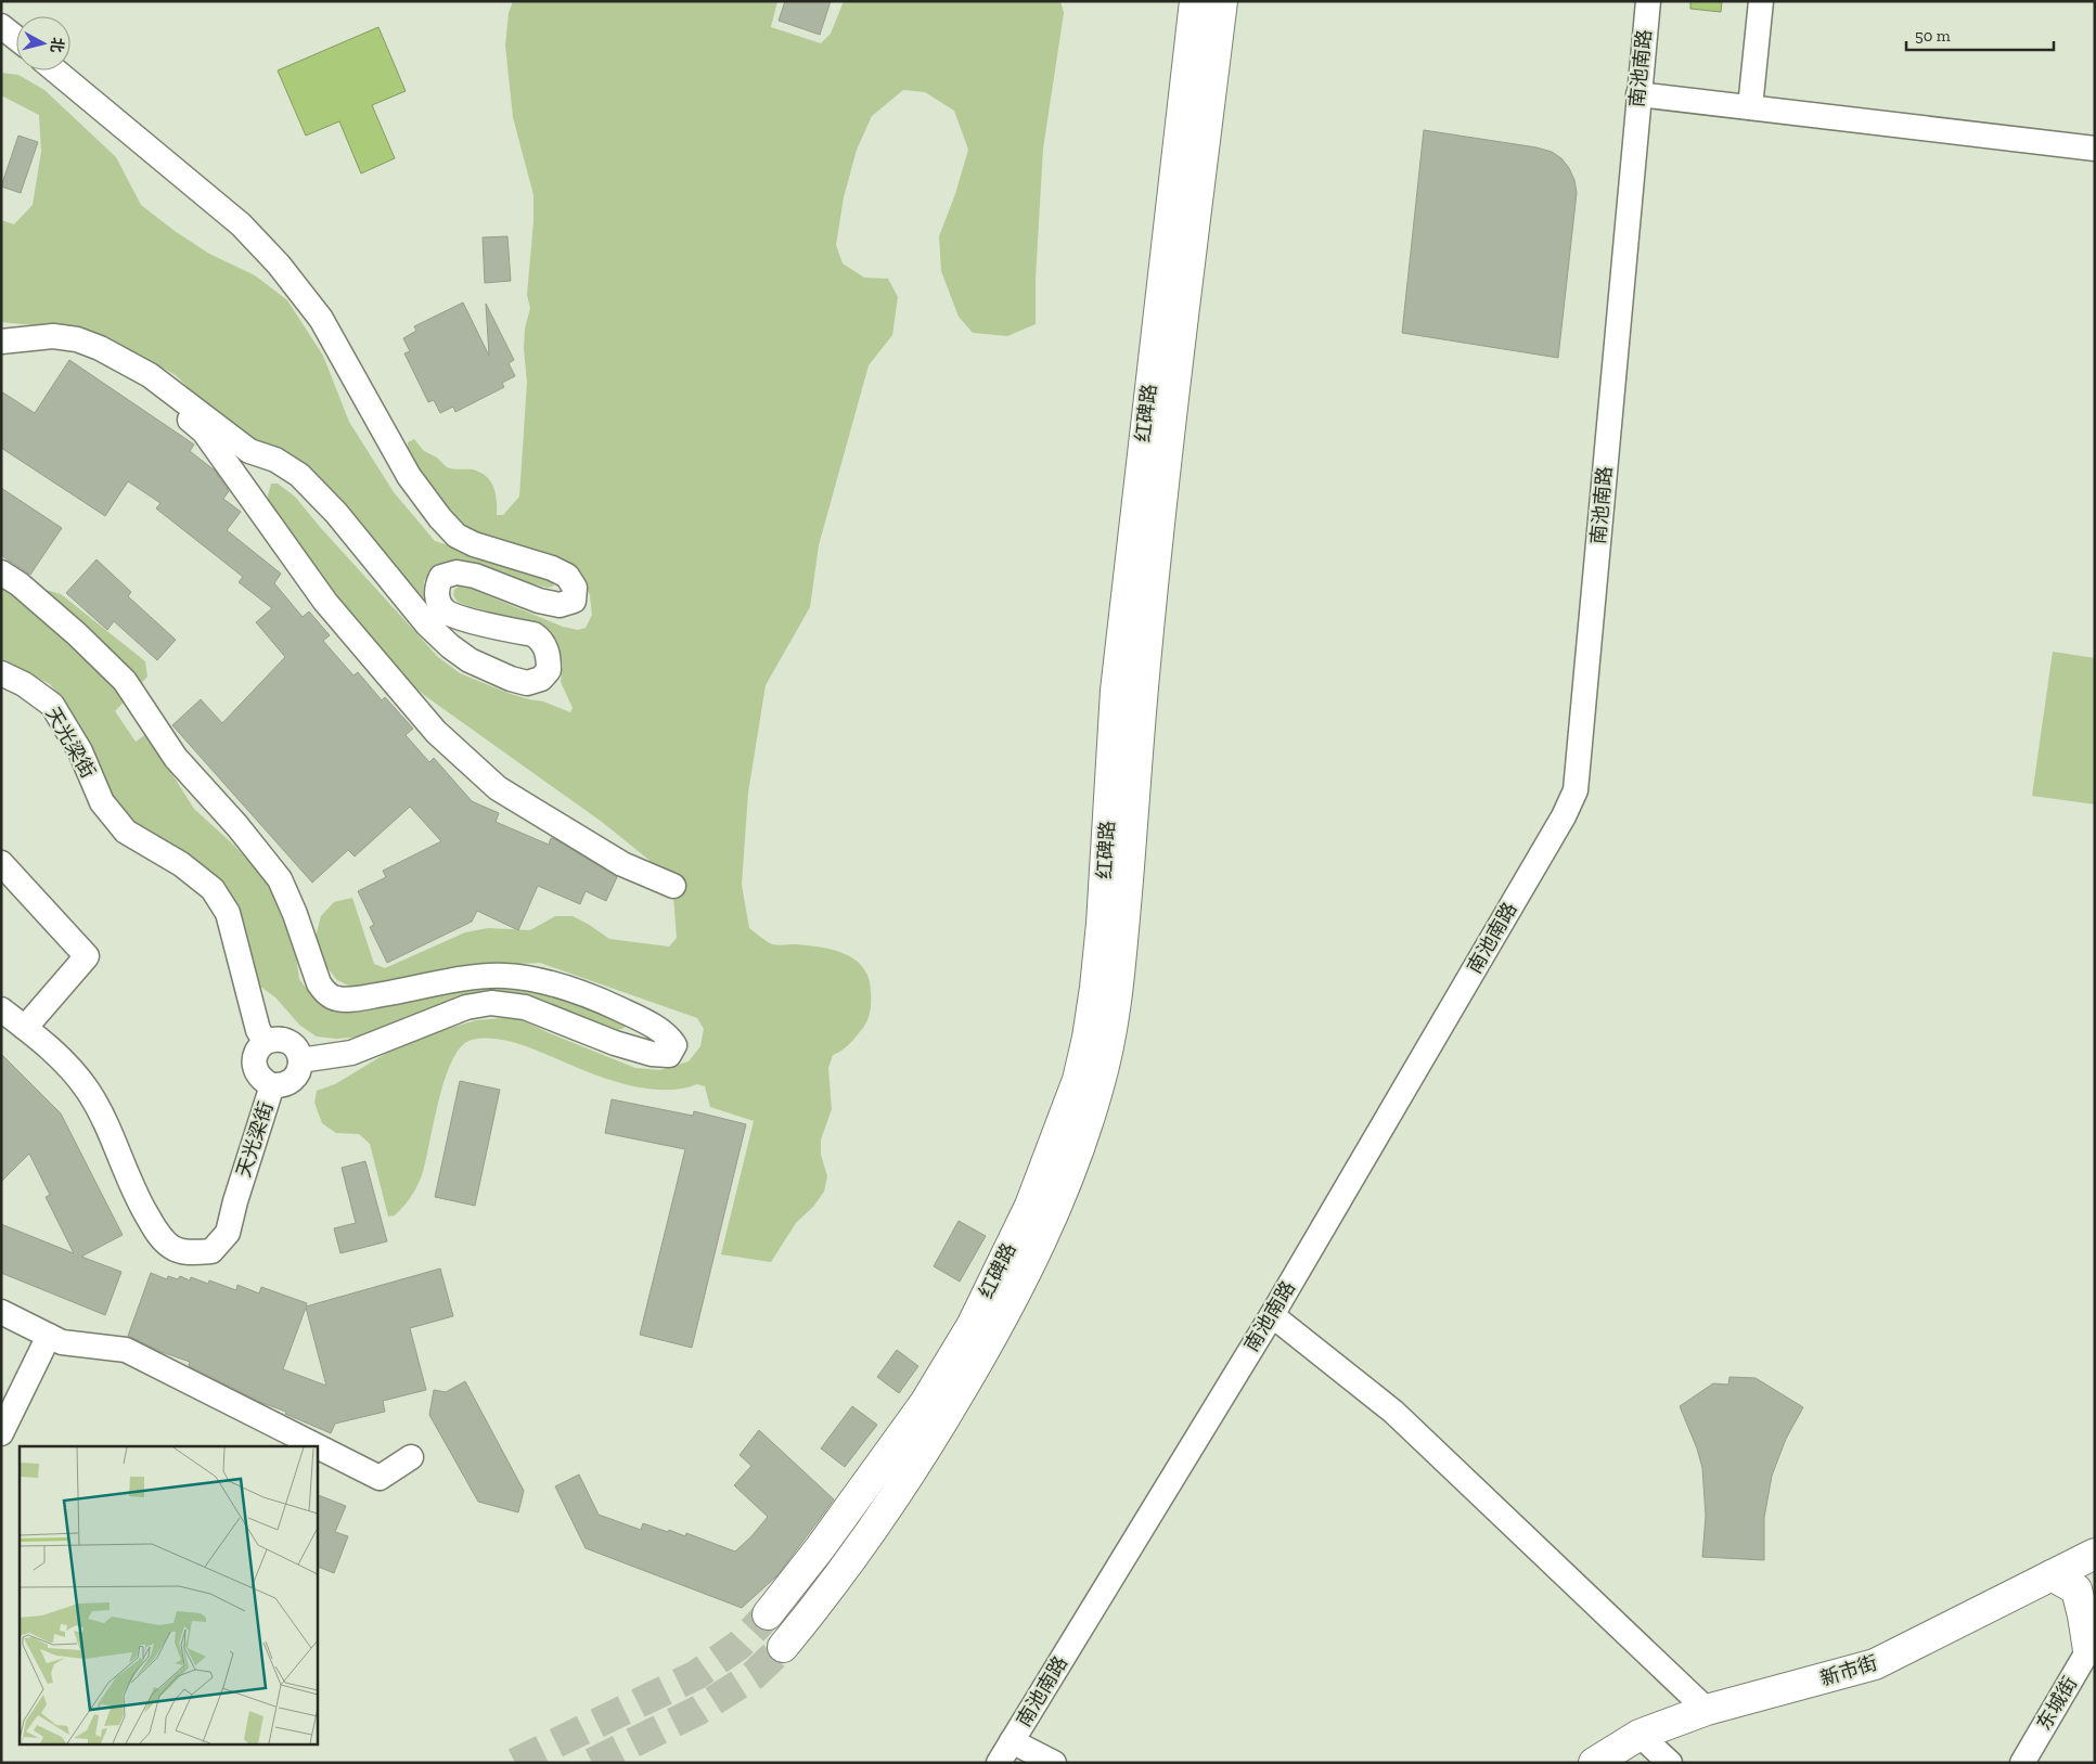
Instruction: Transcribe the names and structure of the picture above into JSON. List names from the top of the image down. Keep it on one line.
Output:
{"streets":{"main road":["红碑路","新市街"],"street":["南池南路","天光梁街","东城街"]},"scale_bar":"50 m","north":"right"}
